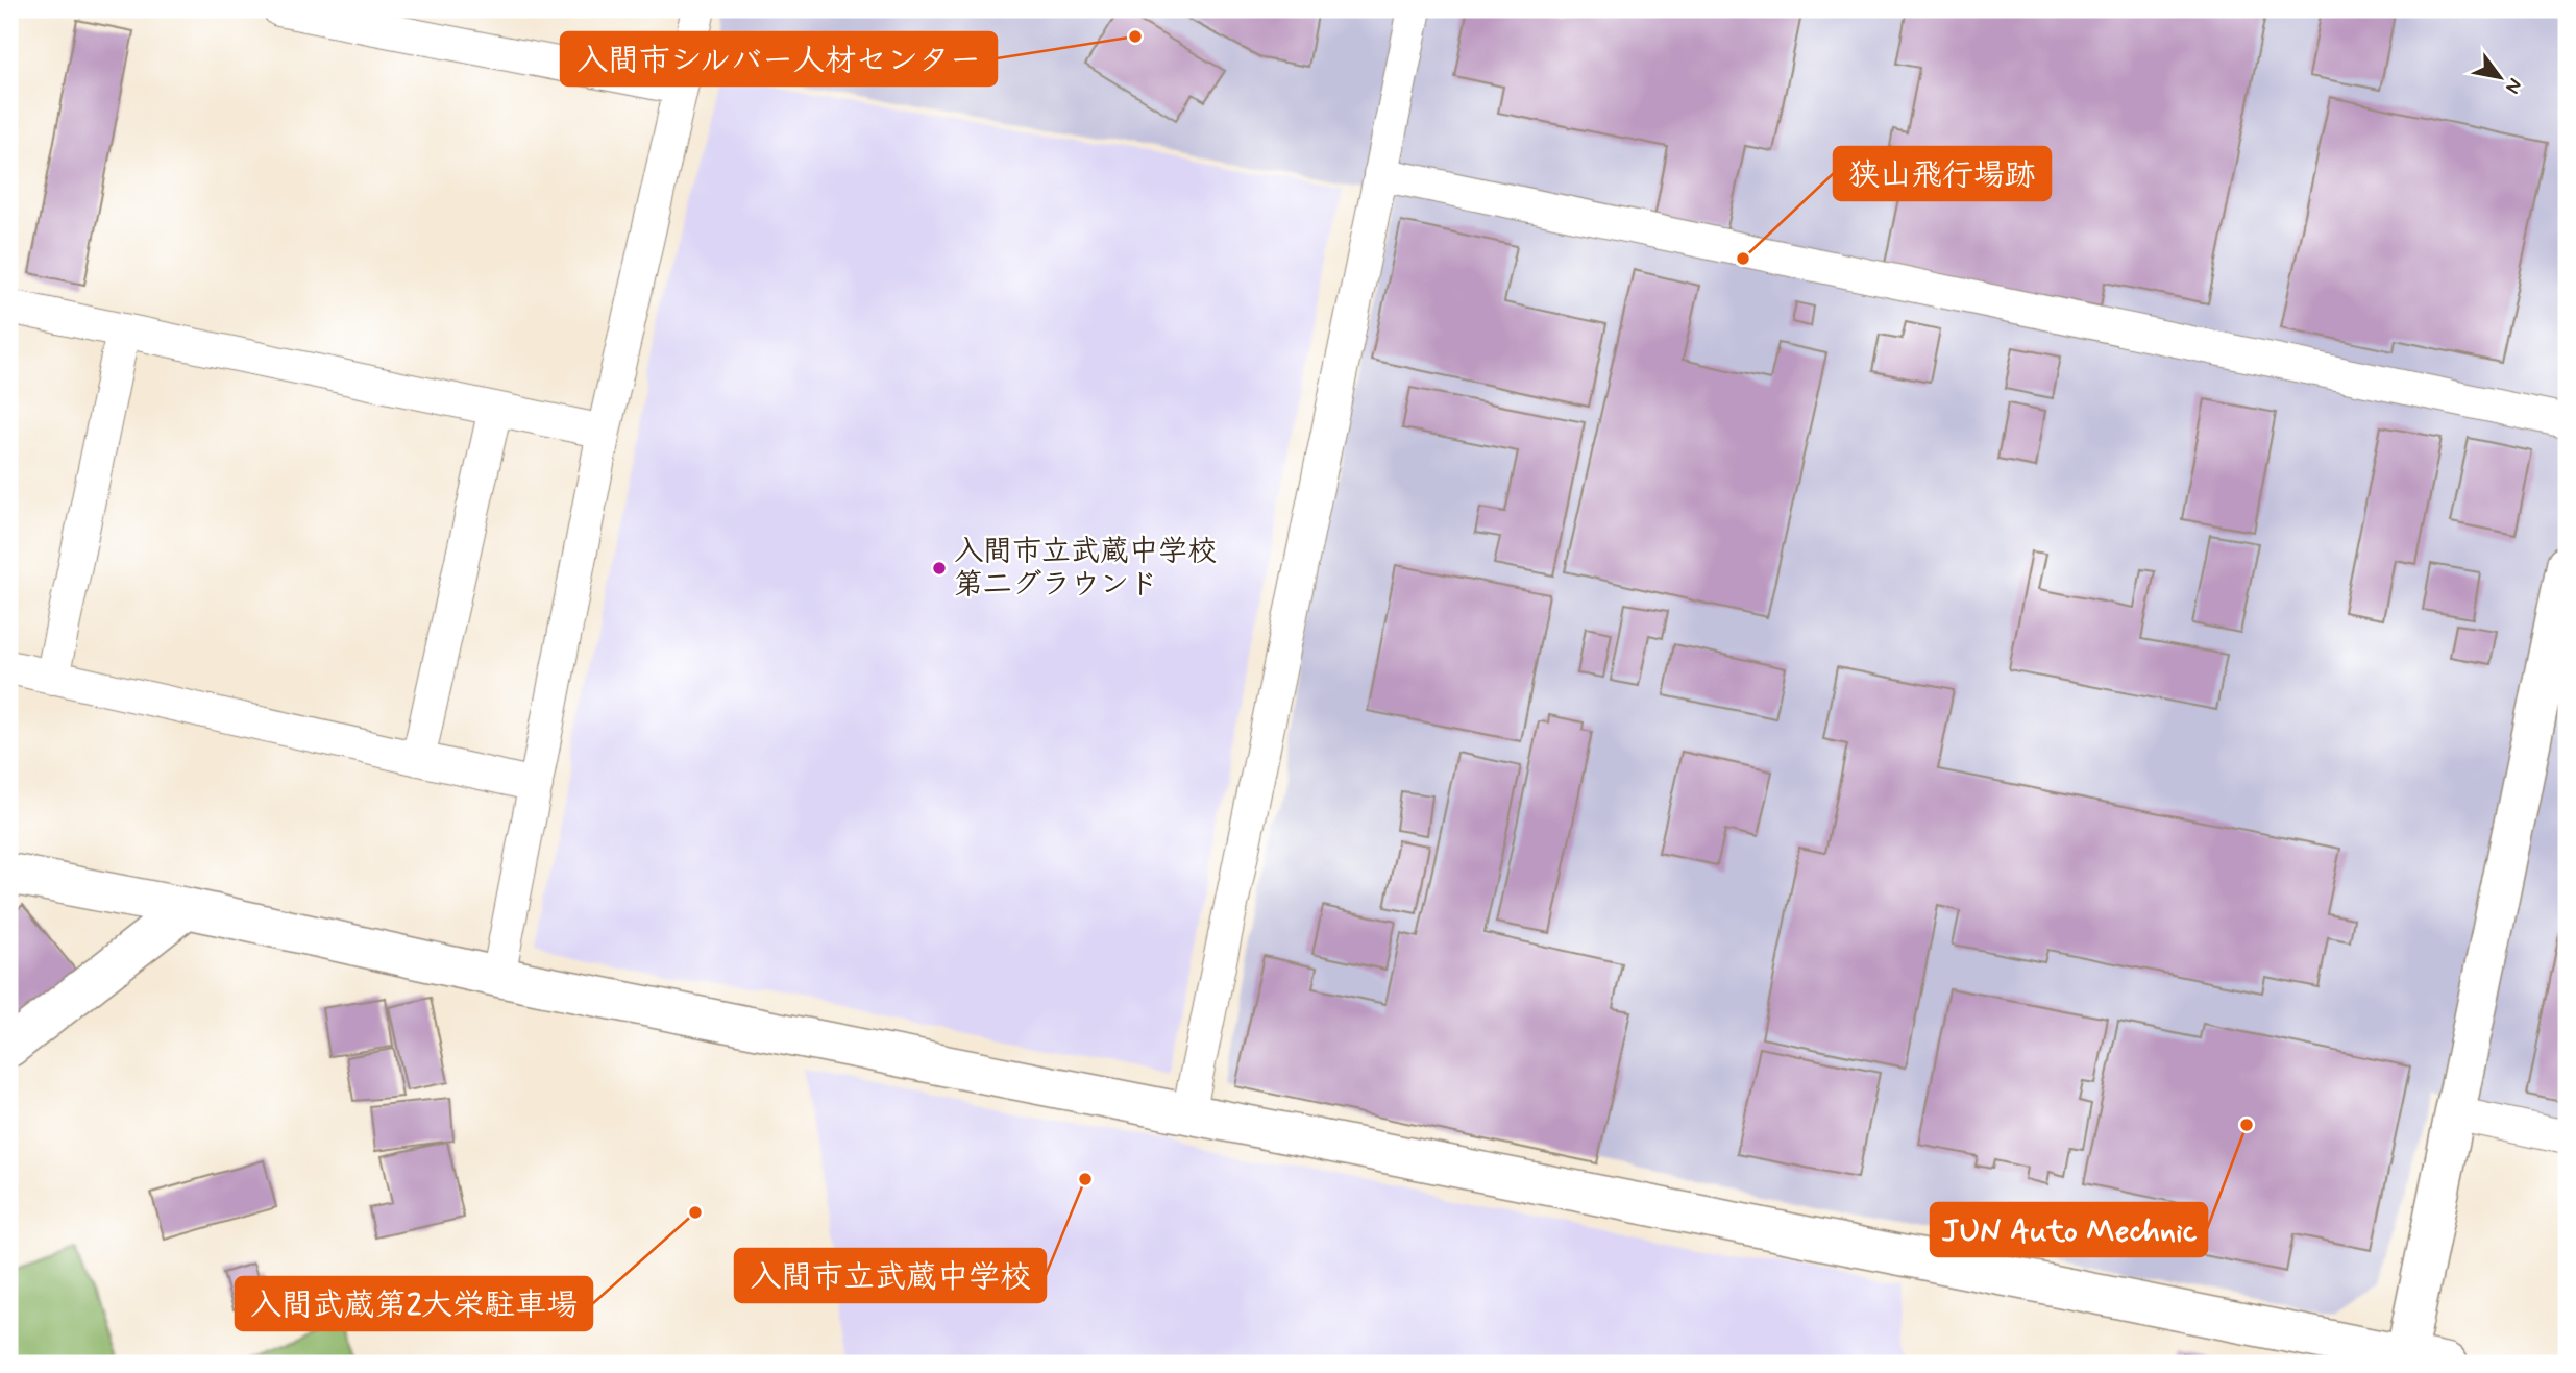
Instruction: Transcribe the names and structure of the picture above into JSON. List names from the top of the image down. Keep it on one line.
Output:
{"places":["入間市シルバー人材センター","狭山飛行場跡","入間市立武蔵中学校 第二グラウンド","JUN Auto Mechnic","入間市立武蔵中学校","入間武蔵第2大栄駐車場"],"north":"bottom right"}
